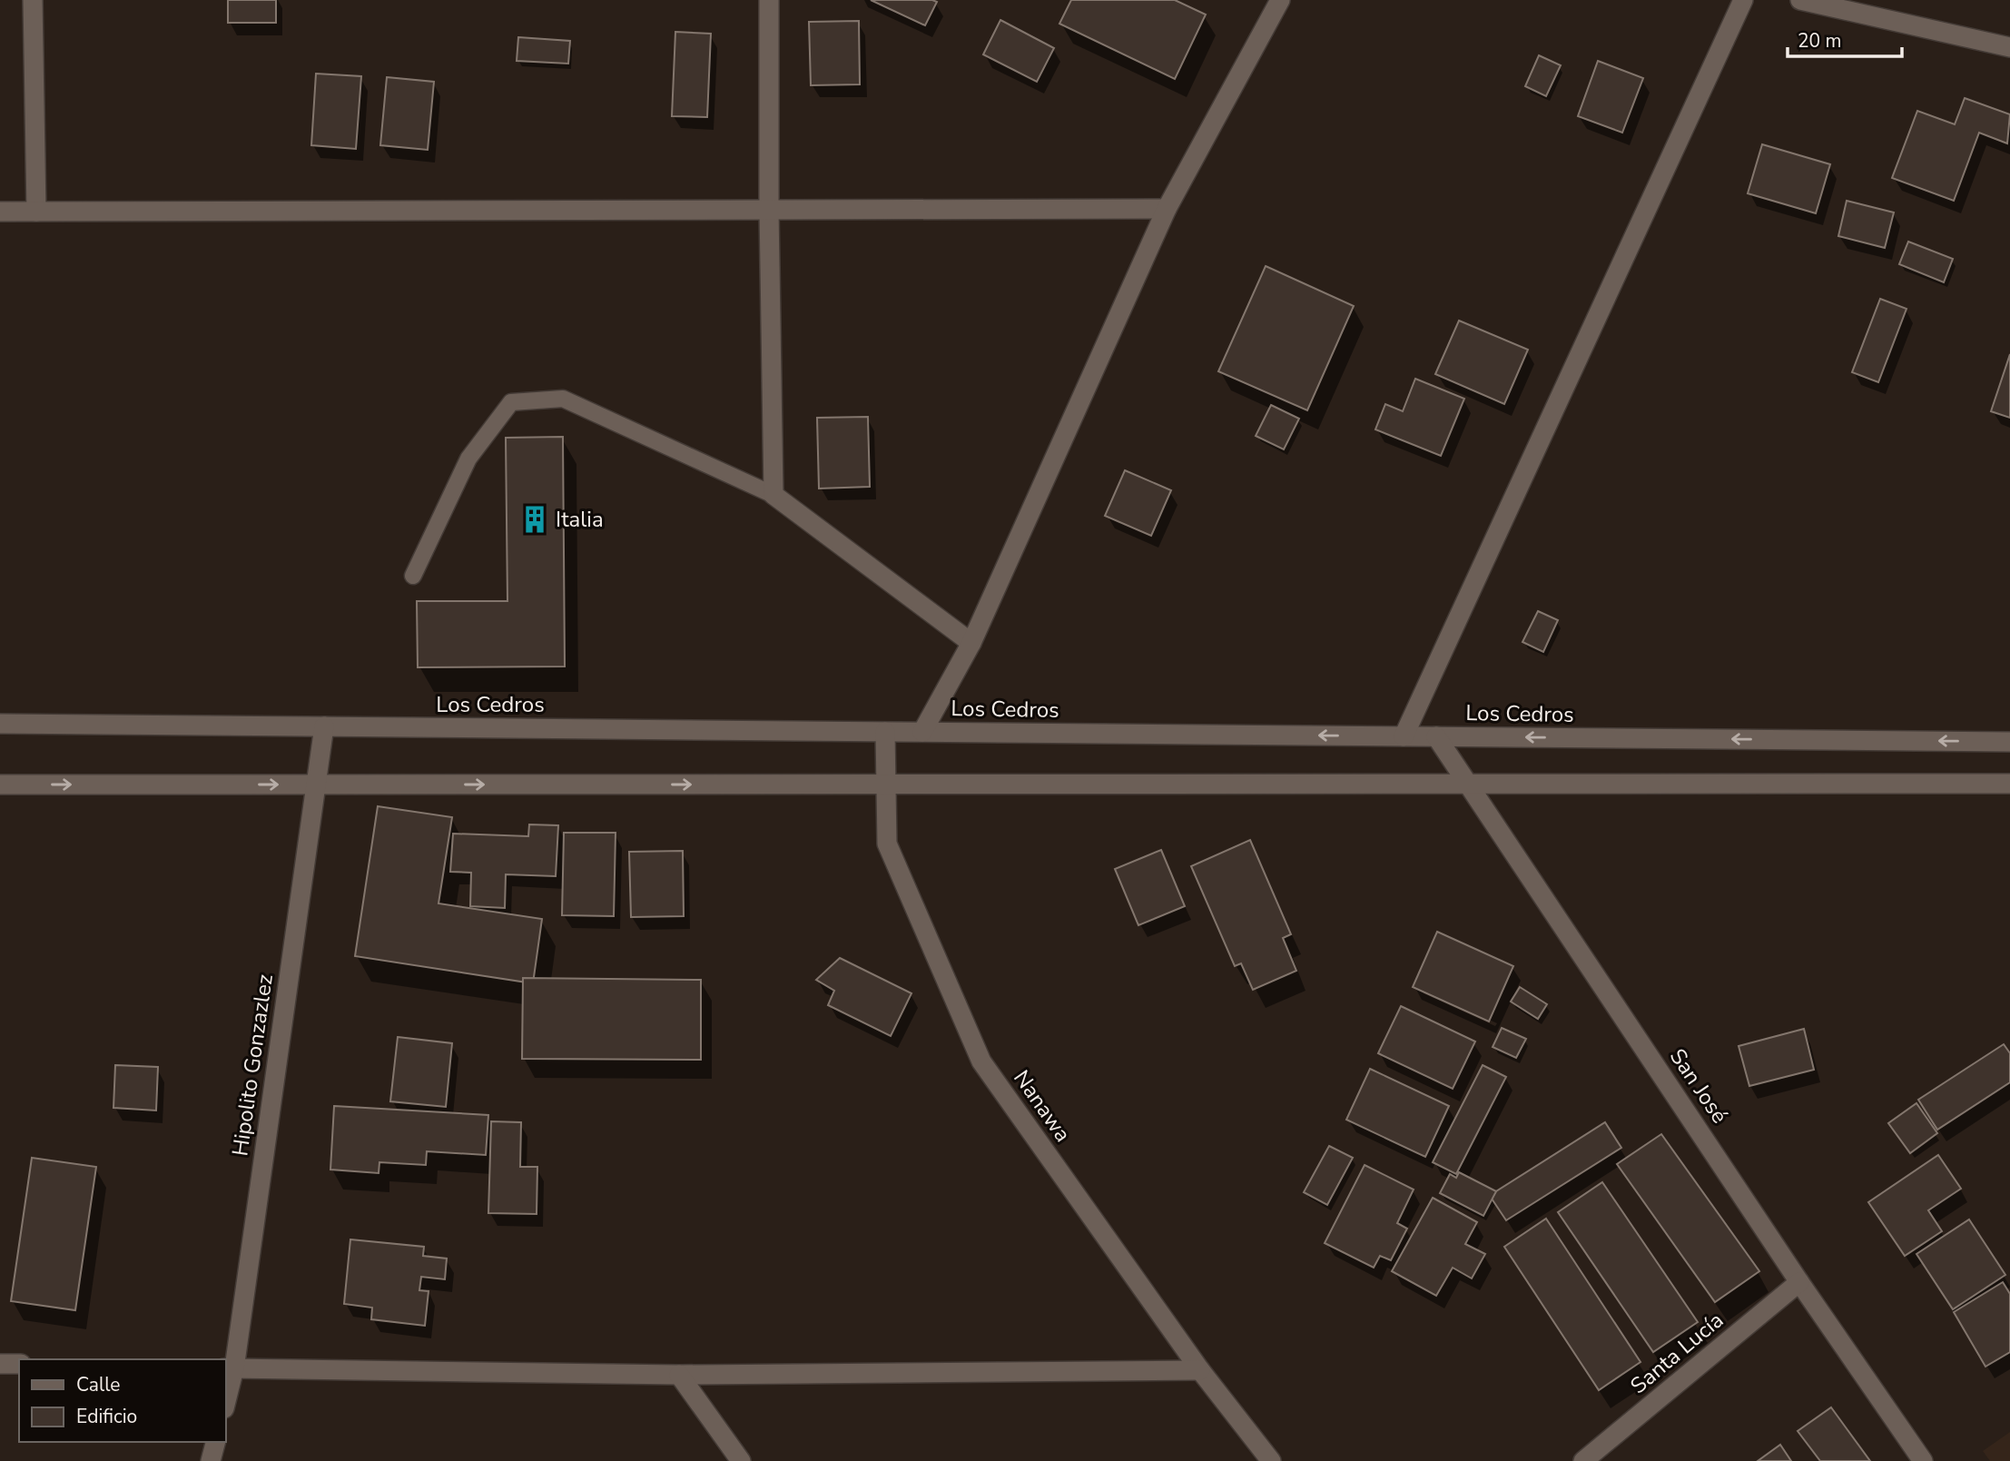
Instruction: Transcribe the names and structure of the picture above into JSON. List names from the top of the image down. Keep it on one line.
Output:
{"streets":{"street":["Los Cedros","Hipolito Gonzazlez","San José","Nanawa","Santa Lucía"]},"crossings":[["Los Cedros","Hipolito Gonzazlez"],["Los Cedros","San José"],["Los Cedros","Nanawa"],["San José","Santa Lucía"]],"places":{"building":["Italia"]},"legend":["Calle","Edificio"],"scale_bar":"20 m"}
